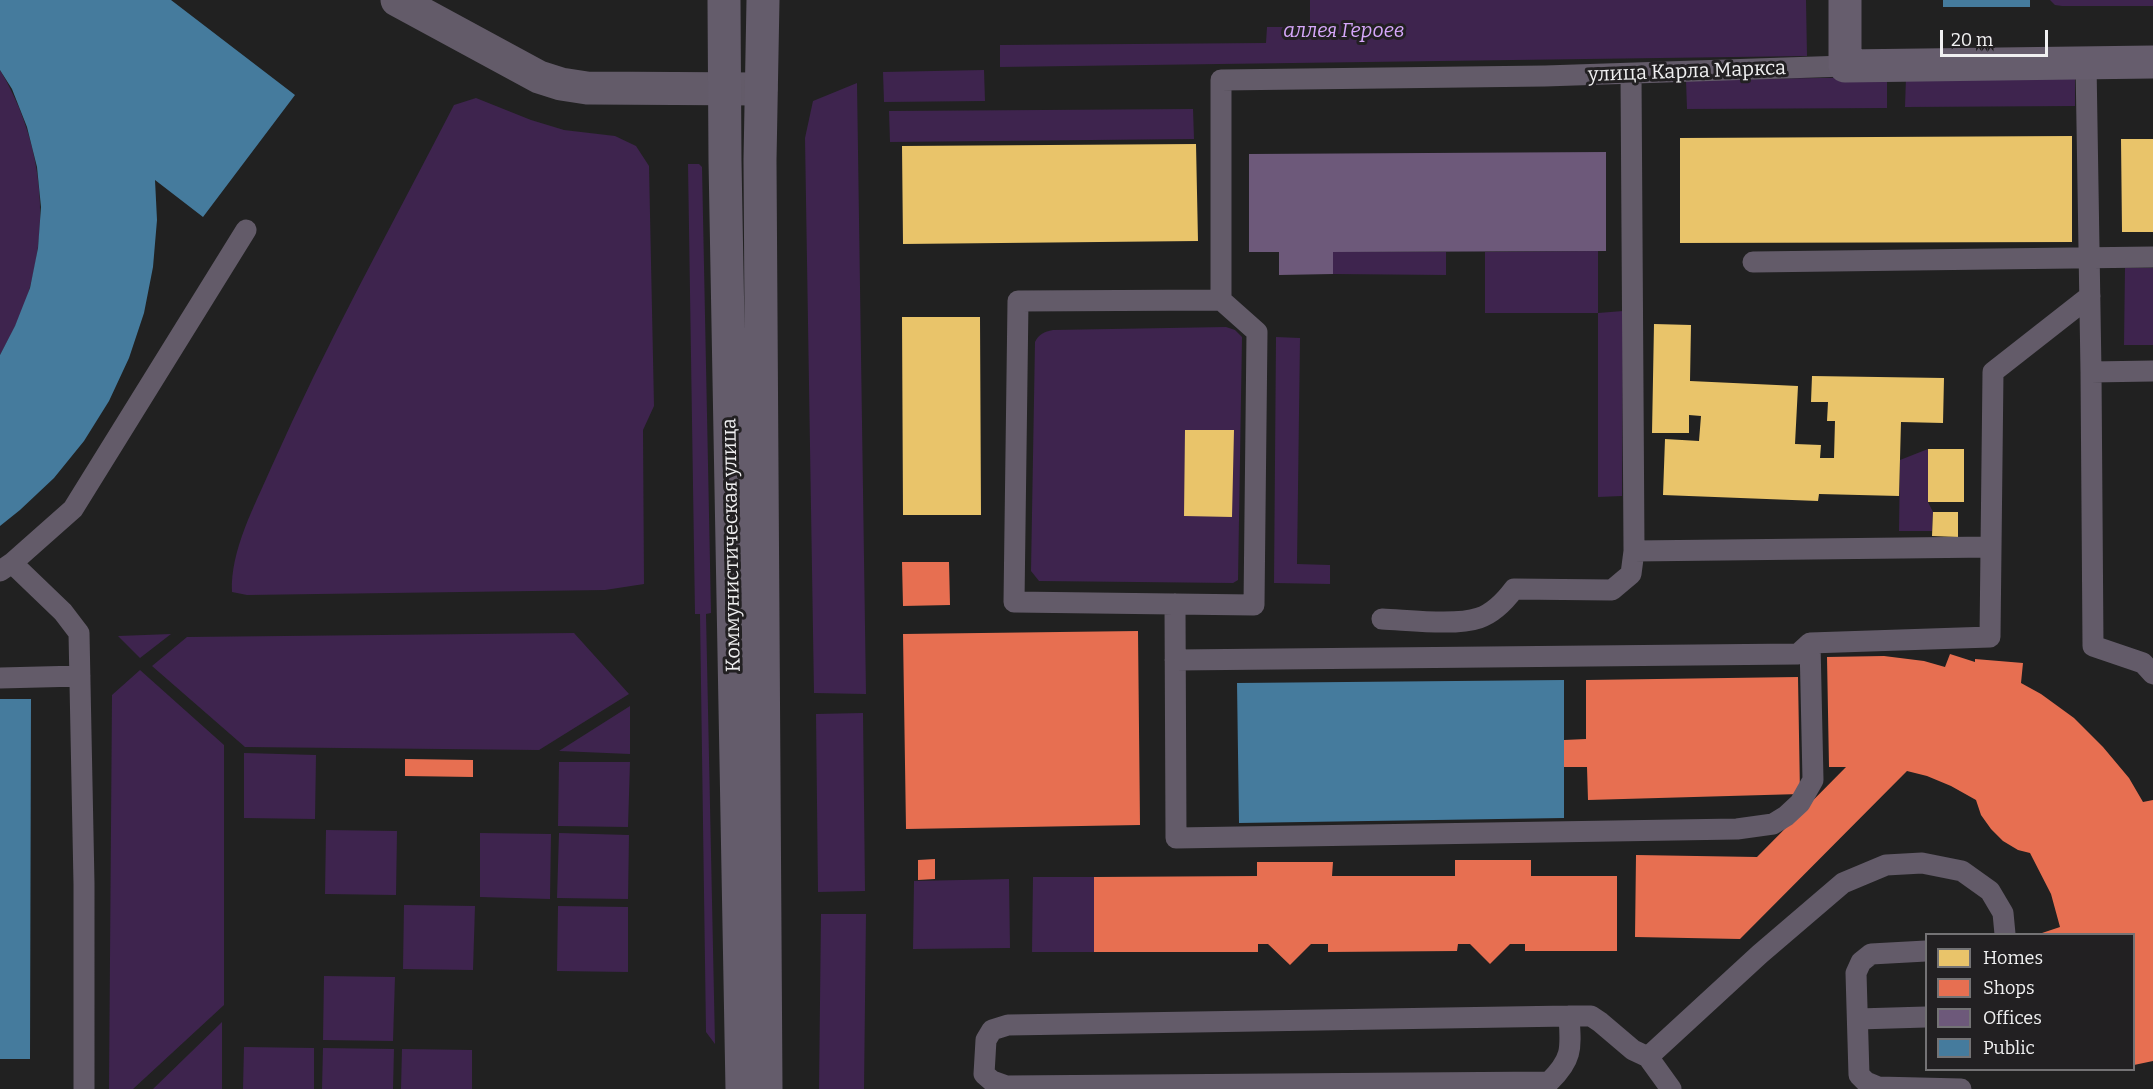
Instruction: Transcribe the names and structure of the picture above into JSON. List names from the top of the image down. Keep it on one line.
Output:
{"streets":{"main road":["Коммунистическая улица"],"street":["улица Карла Маркса"]},"parks":["аллея Героев"],"legend":["Homes","Shops","Offices","Public"],"scale_bar":"20 m"}
